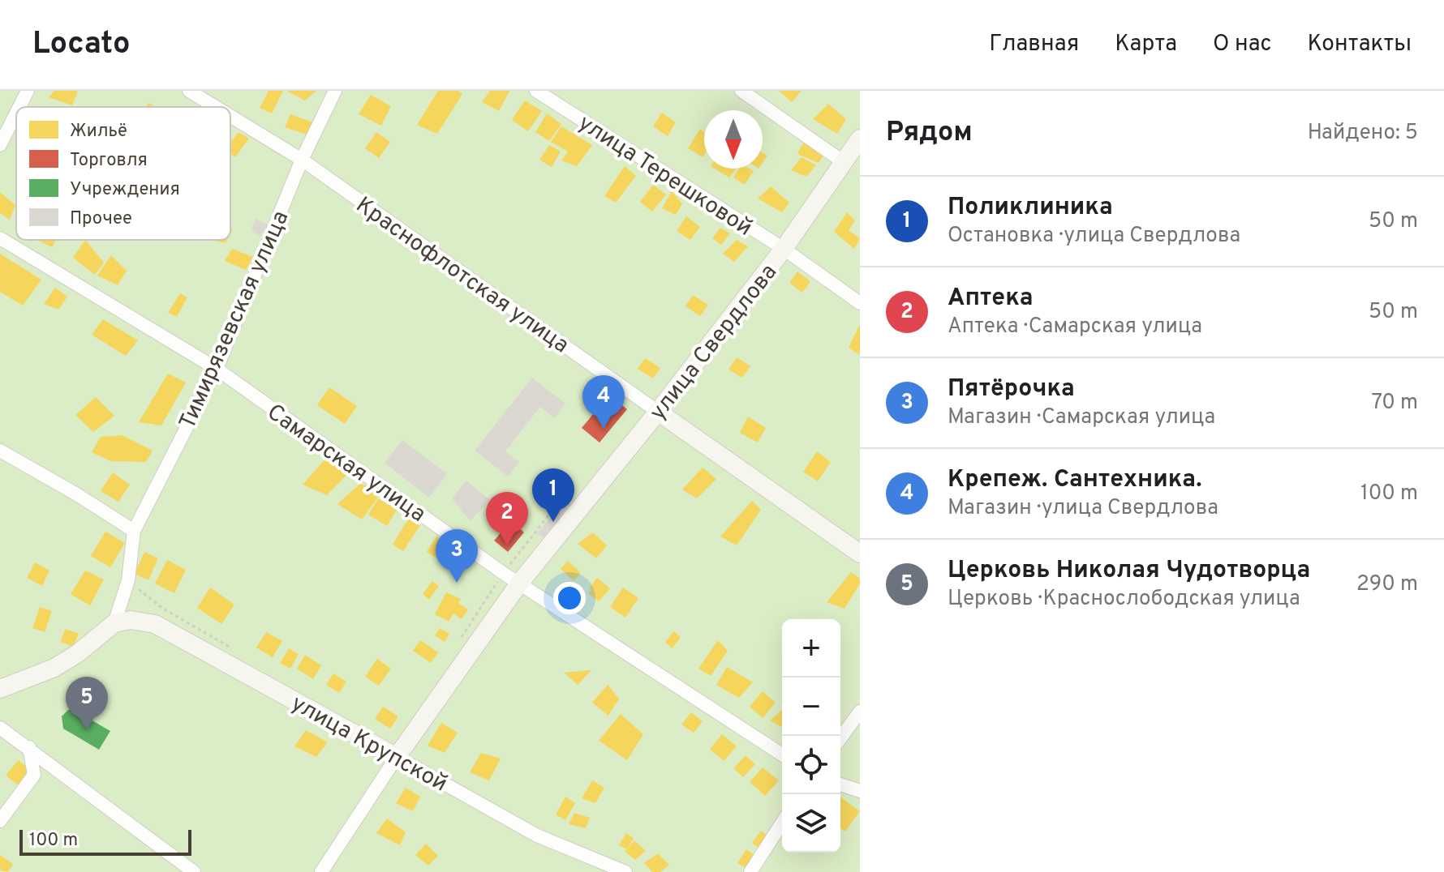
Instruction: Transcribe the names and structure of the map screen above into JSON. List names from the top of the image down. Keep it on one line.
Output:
{"streets":{"street":["улица Терешковой","Краснофлотская улица","Тимирязевская улица","улица Свердлова","Самарская улица","улица Крупской"]},"crossings":[["улица Терешковой","улица Свердлова"],["Краснофлотская улица","Тимирязевская улица"],["Краснофлотская улица","улица Свердлова"],["Тимирязевская улица","Самарская улица"],["Тимирязевская улица","улица Крупской"],["улица Свердлова","Самарская улица"],["улица Свердлова","улица Крупской"]],"legend":["Жильё","Торговля","Учреждения","Прочее"],"scale_bar":"100 m","north":"bottom","page":{"header":"Locato","nav":["Главная","Карта","О нас","Контакты"],"heading":["Рядом","Найдено: 5"],"list":[{"mark":"1","name":"Поликлиника","note":"Остановка · улица Свердлова","value":"50 m"},{"mark":"2","name":"Аптека","note":"Аптека · Самарская улица","value":"50 m"},{"mark":"3","name":"Пятёрочка","note":"Магазин · Самарская улица","value":"70 m"},{"mark":"4","name":"Крепеж. Сантехника.","note":"Магазин · улица Свердлова","value":"100 m"},{"mark":"5","name":"Церковь Николая Чудотворца","note":"Церковь · Краснослободская улица","value":"290 m"}],"pins":["4","1","2","3","5"],"map_buttons":["+","−"],"scale":"100 m"}}
